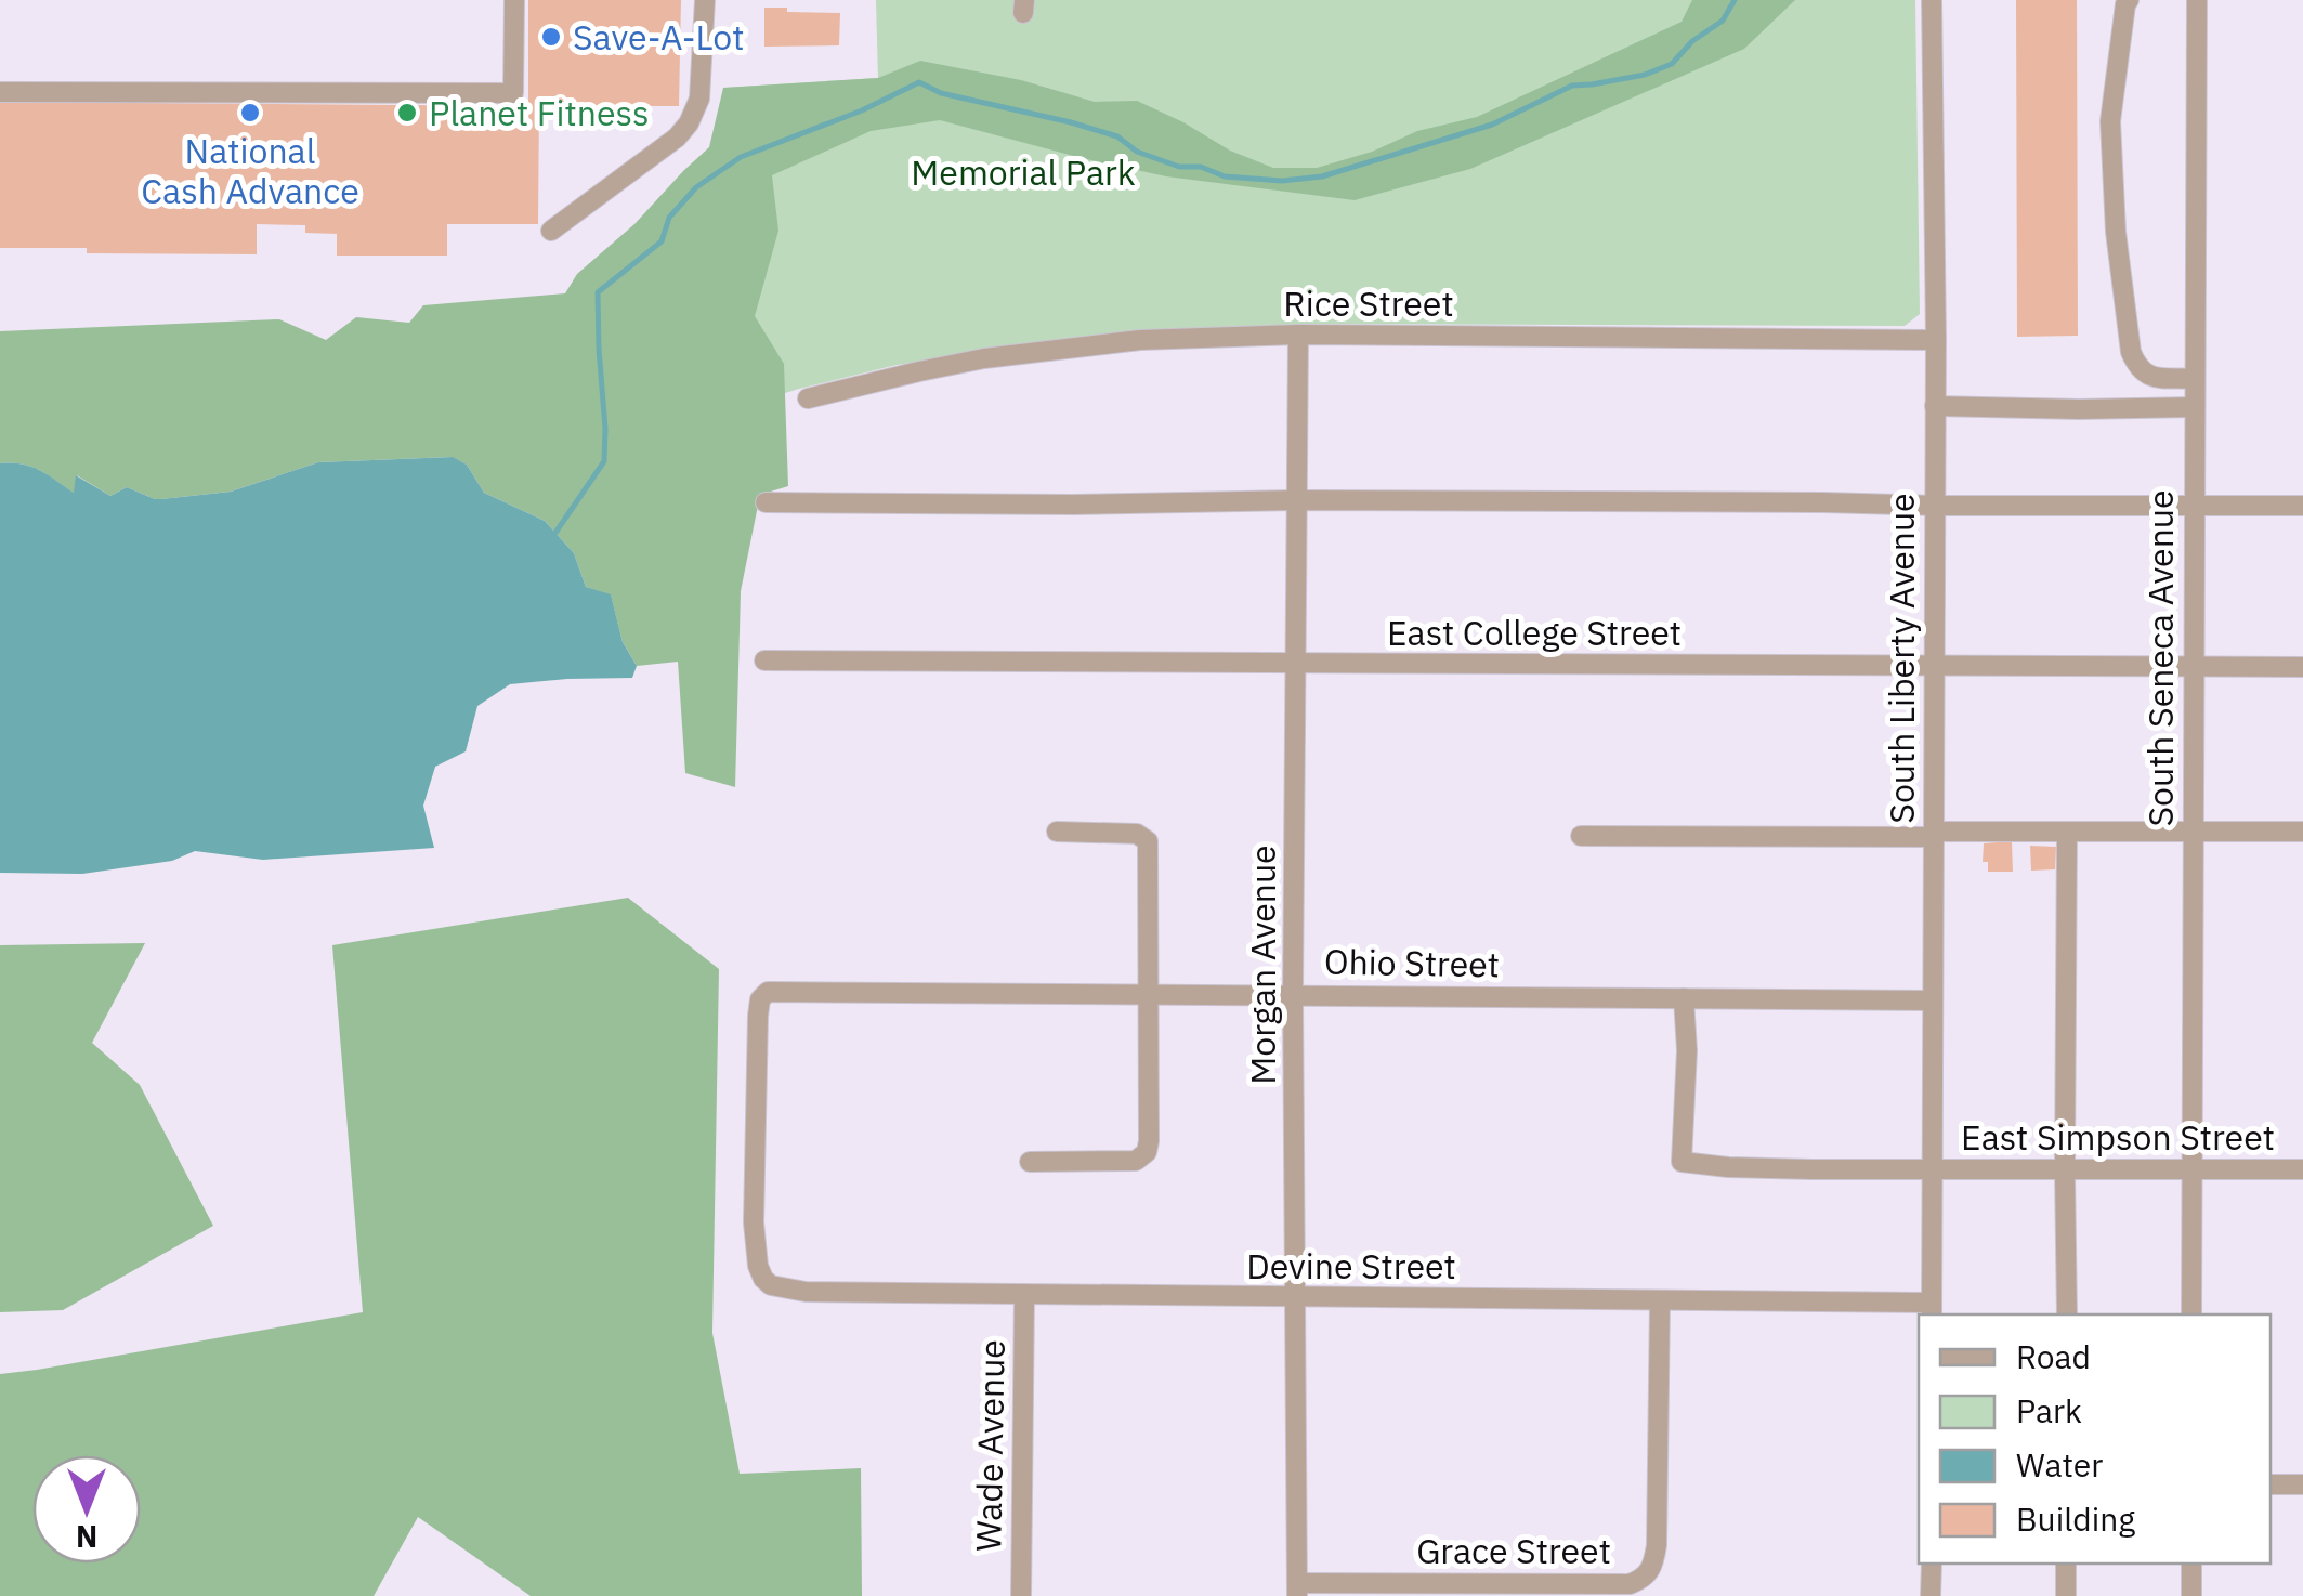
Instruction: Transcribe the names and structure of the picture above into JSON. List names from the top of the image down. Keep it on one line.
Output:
{"streets":{"street":["Rice Street","East College Street","South Liberty Avenue","South Seneca Avenue","Ohio Street","Morgan Avenue","East Simpson Street","Devine Street","Wade Avenue","Grace Street"]},"crossings":[["Rice Street","South Liberty Avenue"],["Rice Street","Morgan Avenue"],["East College Street","South Liberty Avenue"],["East College Street","South Seneca Avenue"],["East College Street","Morgan Avenue"],["South Liberty Avenue","Ohio Street"],["South Liberty Avenue","East Simpson Street"],["South Liberty Avenue","Devine Street"],["South Seneca Avenue","East Simpson Street"],["Ohio Street","Morgan Avenue"],["Ohio Street","East Simpson Street"],["Ohio Street","Devine Street"],["Morgan Avenue","Devine Street"],["Morgan Avenue","Grace Street"],["Devine Street","Wade Avenue"],["Devine Street","Grace Street"]],"parks":["Memorial Park"],"places":["Save-A-Lot","National Cash Advance","Planet Fitness"],"legend":["Road","Park","Water","Building"],"north":"bottom"}
